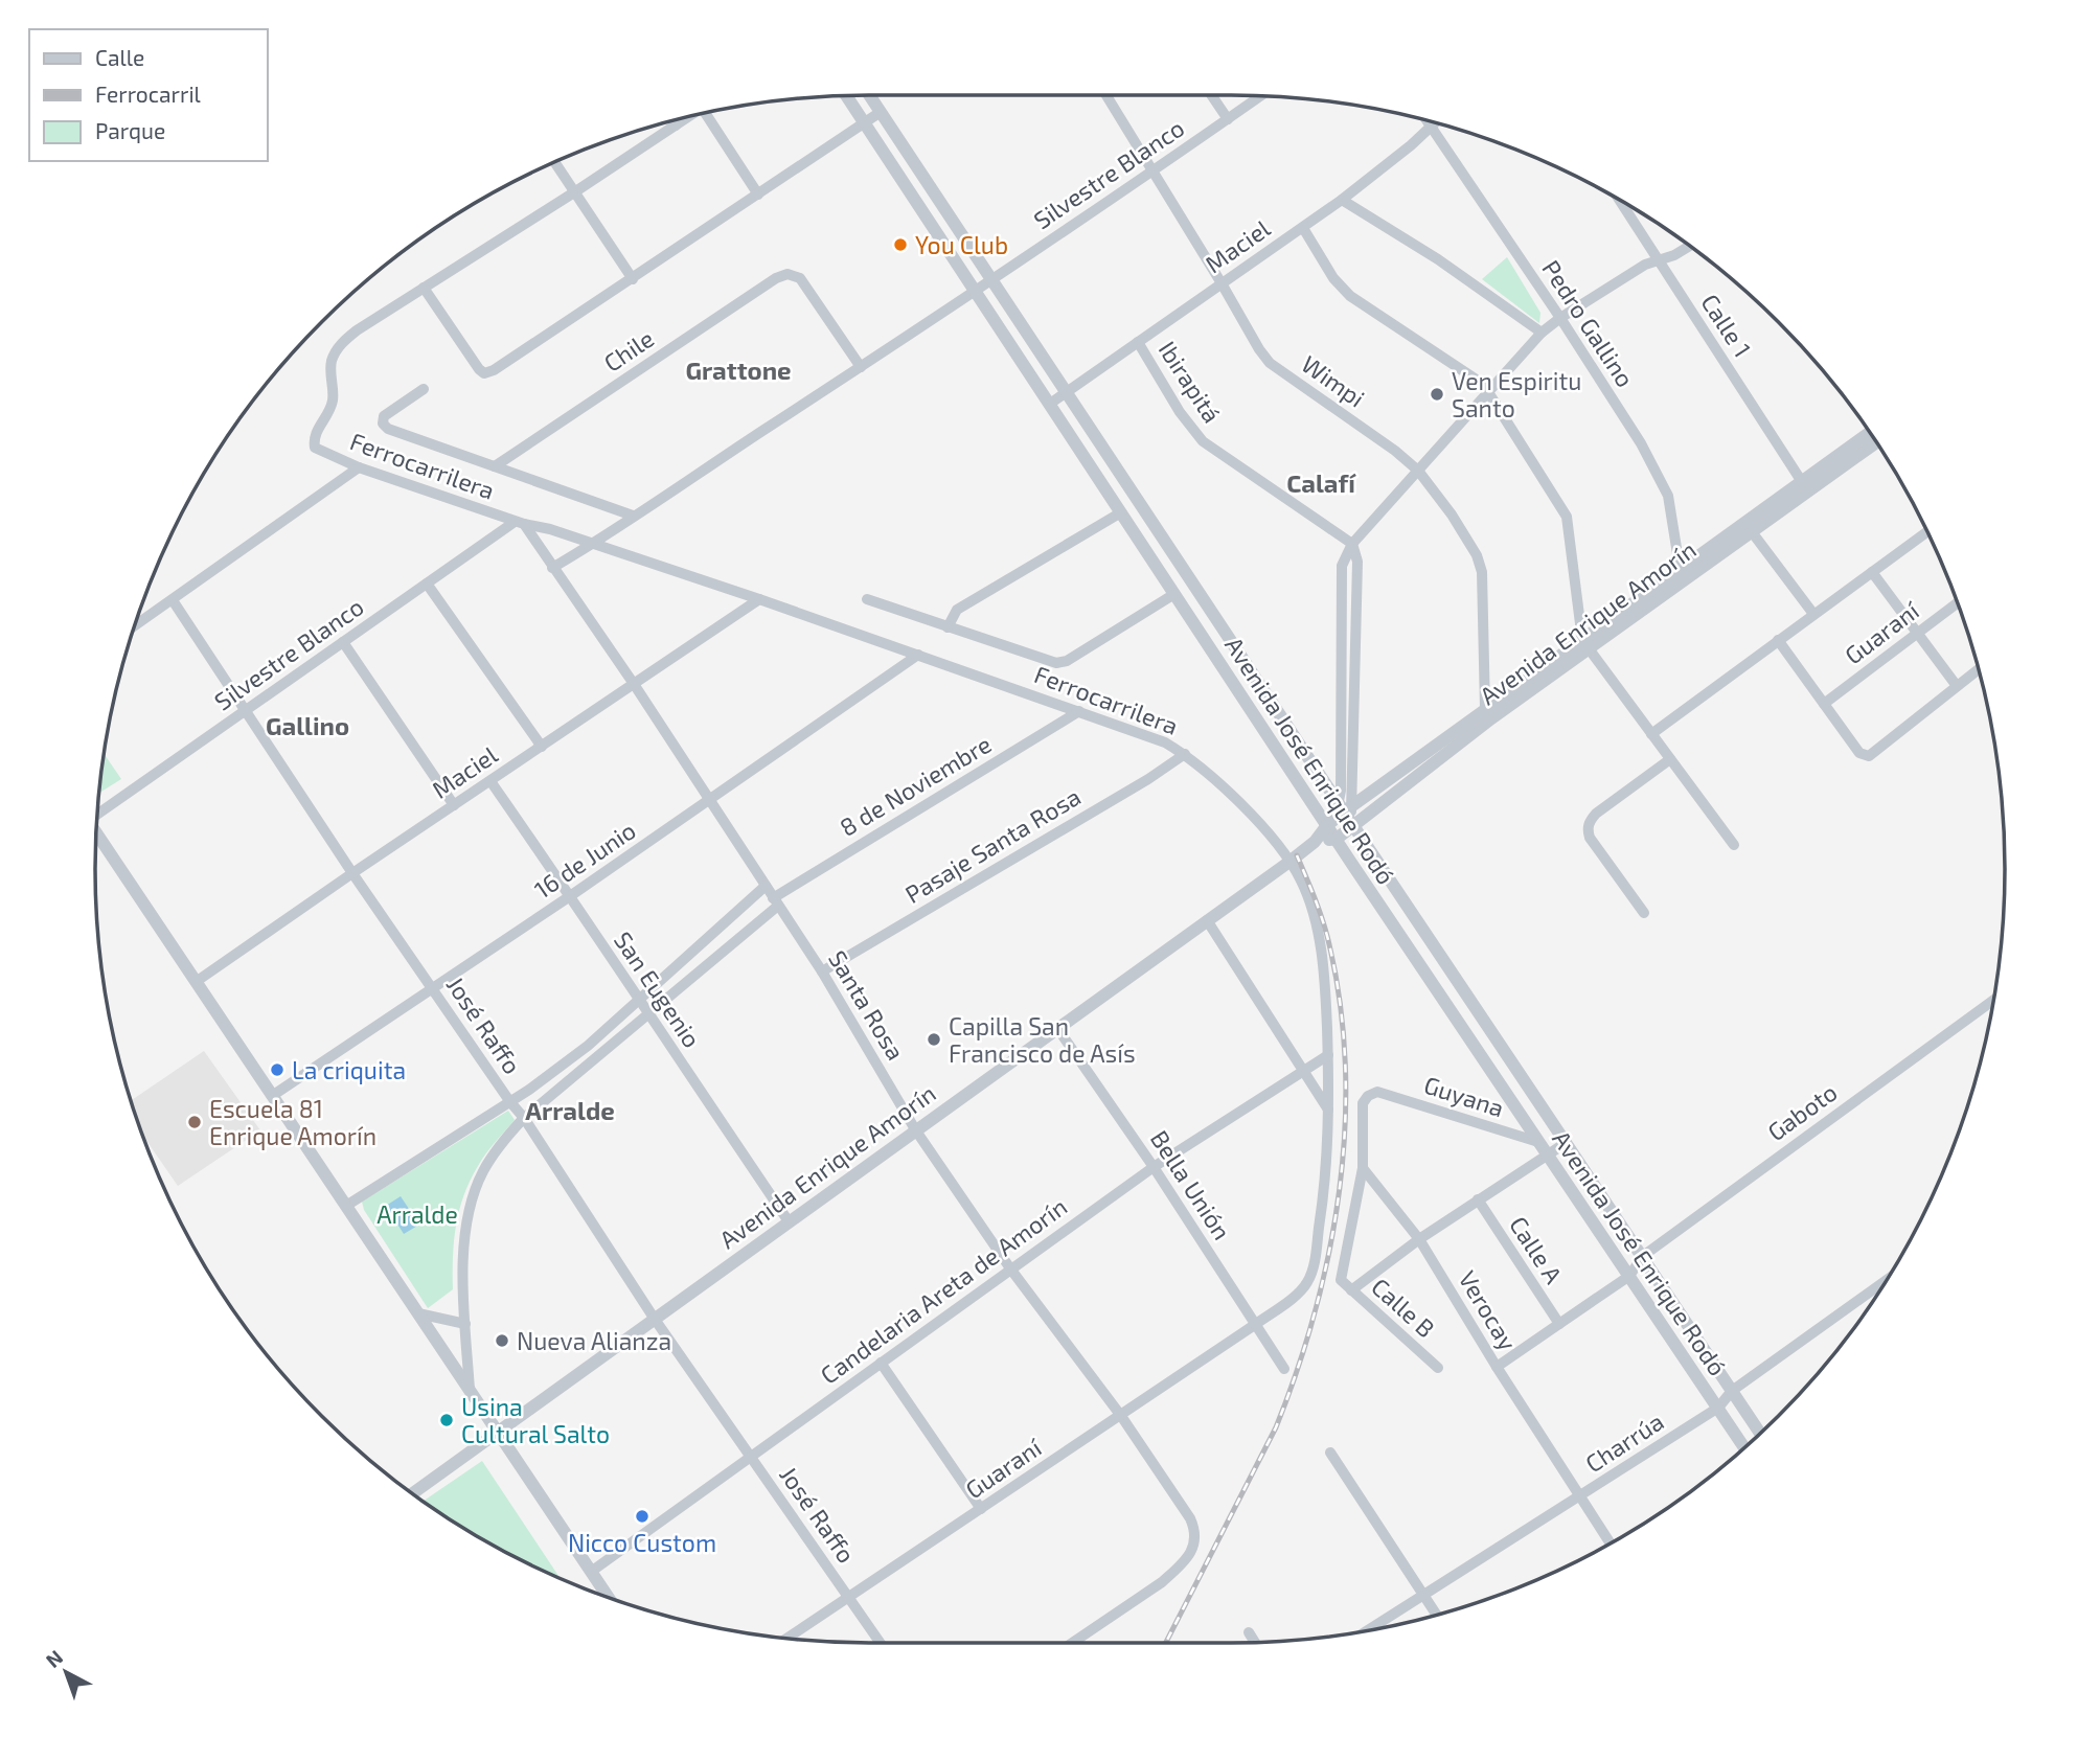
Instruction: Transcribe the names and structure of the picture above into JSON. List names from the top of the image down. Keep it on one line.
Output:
{"streets":{"street":["Silvestre Blanco","Maciel","Pedro Gallino","Calle 1","Chile","Wimpi","Ibirapitá","Ferrocarrilera","Avenida Enrique Amorín","Guaraní","Avenida José Enrique Rodó","8 de Noviembre","Pasaje Santa Rosa","16 de Junio","San Eugenio","Santa Rosa","José Raffo","Guyana","Gaboto","Bella Unión","Calle A","Candelaria Areta de Amorín","Calle B","Verocay","Charrúa"]},"crossings":[["Silvestre Blanco","Chile"],["Silvestre Blanco","Wimpi"],["Silvestre Blanco","Ferrocarrilera"],["Silvestre Blanco","Avenida José Enrique Rodó"],["Silvestre Blanco","Santa Rosa"],["Silvestre Blanco","José Raffo"],["Maciel","Pedro Gallino"],["Maciel","Wimpi"],["Maciel","Ibirapitá"],["Maciel","Ferrocarrilera"],["Maciel","Avenida José Enrique Rodó"],["Maciel","San Eugenio"],["Maciel","Santa Rosa"],["Maciel","José Raffo"],["Pedro Gallino","Avenida Enrique Amorín"],["Calle 1","Avenida Enrique Amorín"],["Wimpi","Avenida Enrique Amorín"],["Ferrocarrilera","Avenida Enrique Amorín"],["Ferrocarrilera","Guaraní"],["Ferrocarrilera","8 de Noviembre"],["Ferrocarrilera","Pasaje Santa Rosa"],["Ferrocarrilera","16 de Junio"],["Ferrocarrilera","Santa Rosa"],["Ferrocarrilera","Bella Unión"],["Ferrocarrilera","Candelaria Areta de Amorín"],["Avenida Enrique Amorín","Avenida José Enrique Rodó"],["Avenida Enrique Amorín","San Eugenio"],["Avenida Enrique Amorín","Santa Rosa"],["Avenida Enrique Amorín","José Raffo"],["Avenida Enrique Amorín","Bella Unión"],["Guaraní","Santa Rosa"],["Guaraní","José Raffo"],["Guaraní","Bella Unión"],["Avenida José Enrique Rodó","Guyana"],["Avenida José Enrique Rodó","Gaboto"],["Avenida José Enrique Rodó","Charrúa"],["8 de Noviembre","San Eugenio"],["8 de Noviembre","Santa Rosa"],["8 de Noviembre","José Raffo"],["Pasaje Santa Rosa","Santa Rosa"],["16 de Junio","San Eugenio"],["16 de Junio","Santa Rosa"],["16 de Junio","José Raffo"],["Santa Rosa","Candelaria Areta de Amorín"],["José Raffo","Candelaria Areta de Amorín"],["Guyana","Calle B"],["Guyana","Verocay"],["Bella Unión","Candelaria Areta de Amorín"],["Calle B","Verocay"],["Verocay","Charrúa"]],"districts":["Grattone","Calafí","Gallino","Arralde"],"parks":["Arralde"],"places":["You Club","Ven Espiritu Santo","Capilla San Francisco de Asís","La criquita","Escuela 81 Enrique Amorín","Nueva Alianza","Usina Cultural Salto","Nicco Custom"],"legend":["Calle","Ferrocarril","Parque"],"north":"top left"}
